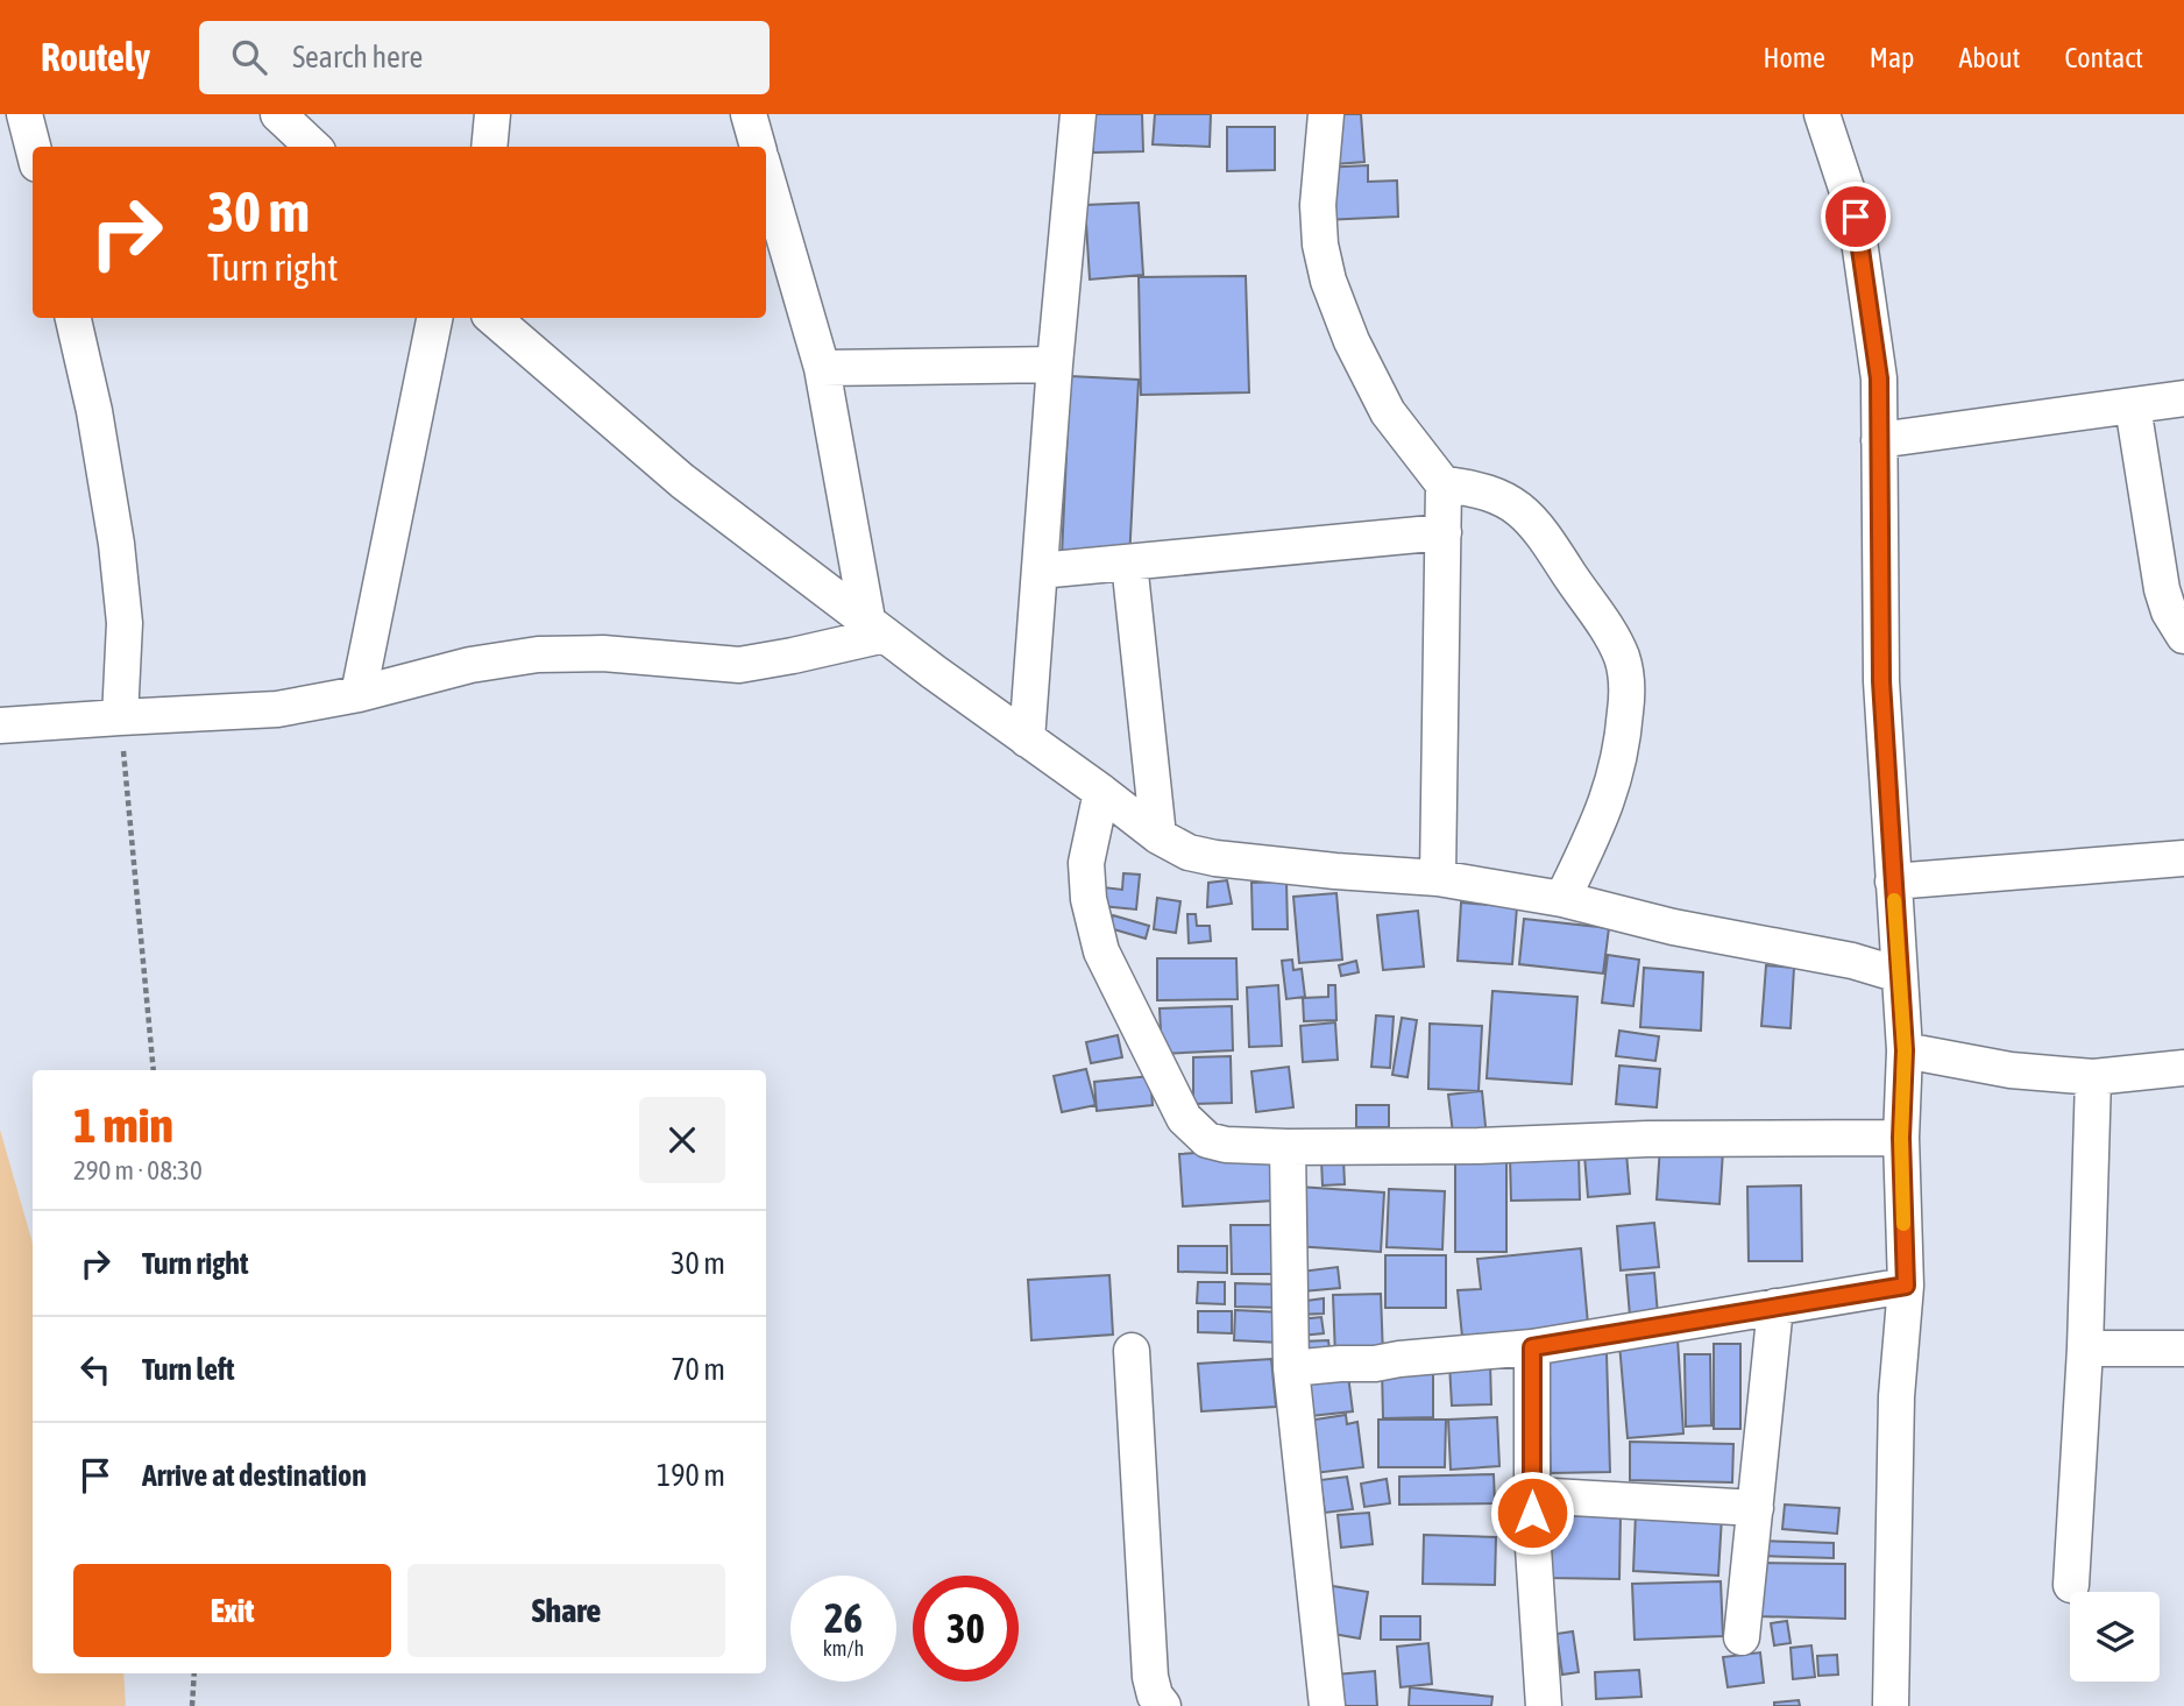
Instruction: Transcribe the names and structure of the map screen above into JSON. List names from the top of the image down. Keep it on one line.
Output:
{"page":{"header":"Routely","search":"Search here","nav":["Home","Map","About","Contact"],"turn":["30 m","Turn right"],"heading":["1 min","290 m · 08:30"],"list":[{"name":"Turn right","value":"30 m"},{"name":"Turn left","value":"70 m"},{"name":"Arrive at destination","value":"190 m"}],"buttons":["Exit","Share"],"speed":"26 km/h","limit":"30"}}
